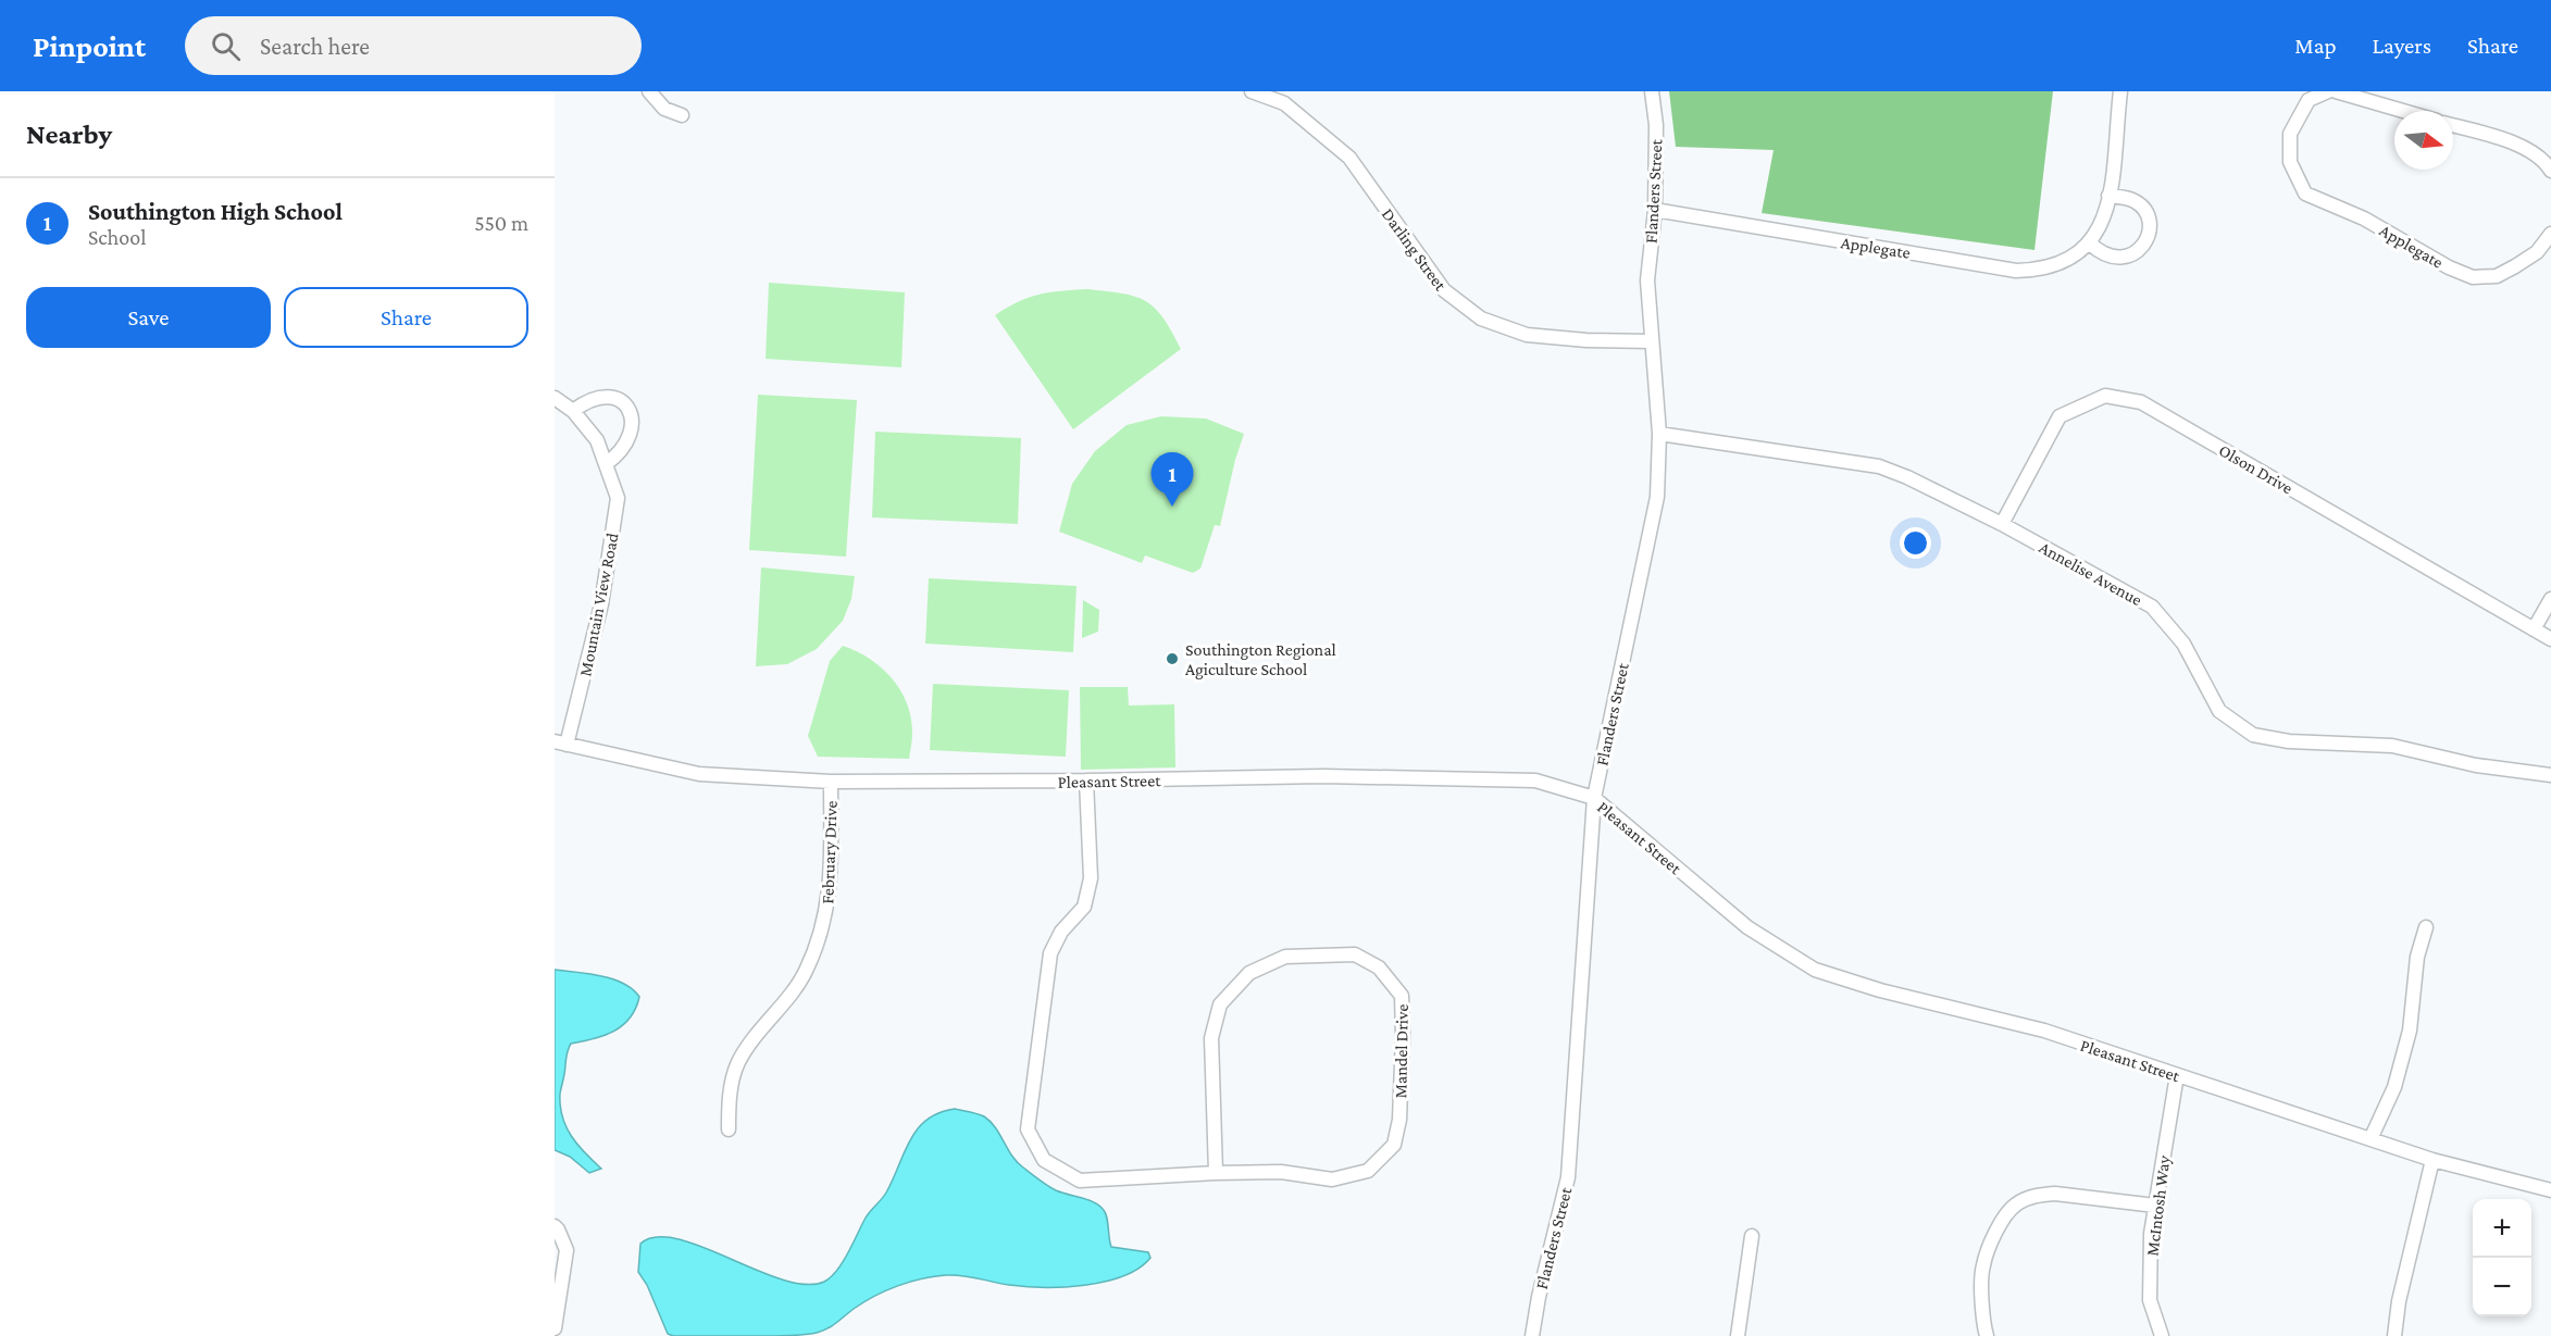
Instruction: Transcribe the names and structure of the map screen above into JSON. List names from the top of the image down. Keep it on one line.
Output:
{"streets":{"street":["Flanders Street","Applegate","Darling Street","Olson Drive","Annelise Avenue","Mountain View Road","Pleasant Street","February Drive","Mandel Drive","McIntosh Way"]},"crossings":[["Flanders Street","Applegate"],["Flanders Street","Darling Street"],["Flanders Street","Annelise Avenue"],["Flanders Street","Pleasant Street"],["Olson Drive","Annelise Avenue"],["Mountain View Road","Pleasant Street"],["Pleasant Street","February Drive"],["Pleasant Street","Mandel Drive"],["Pleasant Street","McIntosh Way"]],"places":["Southington Regional Agiculture School"],"north":"right","page":{"header":"Pinpoint","search":"Search here","nav":["Map","Layers","Share"],"heading":"Nearby","list":[{"mark":"1","name":"Southington High School","note":"School","value":"550 m"}],"buttons":["Save","Share"],"pins":"1","map_buttons":["+","−"]}}
